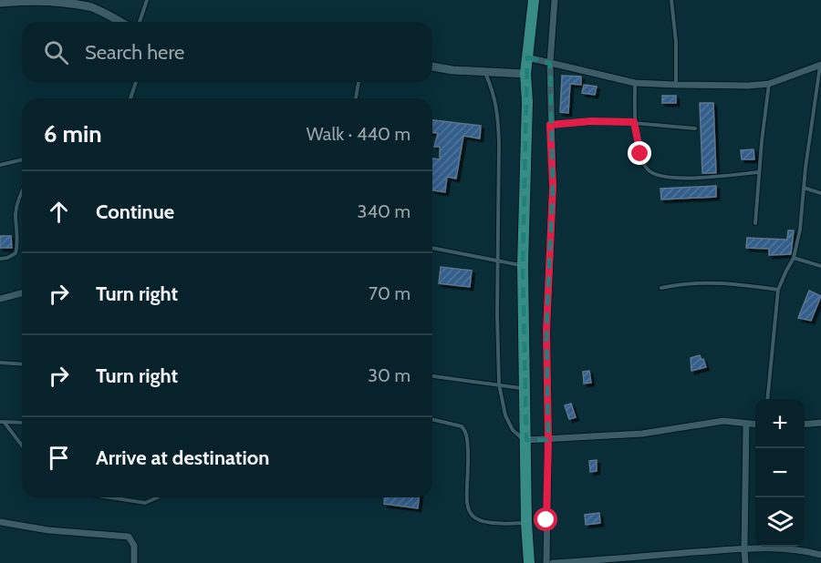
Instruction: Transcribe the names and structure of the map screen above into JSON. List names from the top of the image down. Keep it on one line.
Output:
{"page":{"search":"Search here","heading":["6 min","Walk · 440 m"],"list":[["Continue","340 m"],["Turn right","70 m"],["Turn right","30 m"],"Arrive at destination"],"map_buttons":["+","−"]}}
